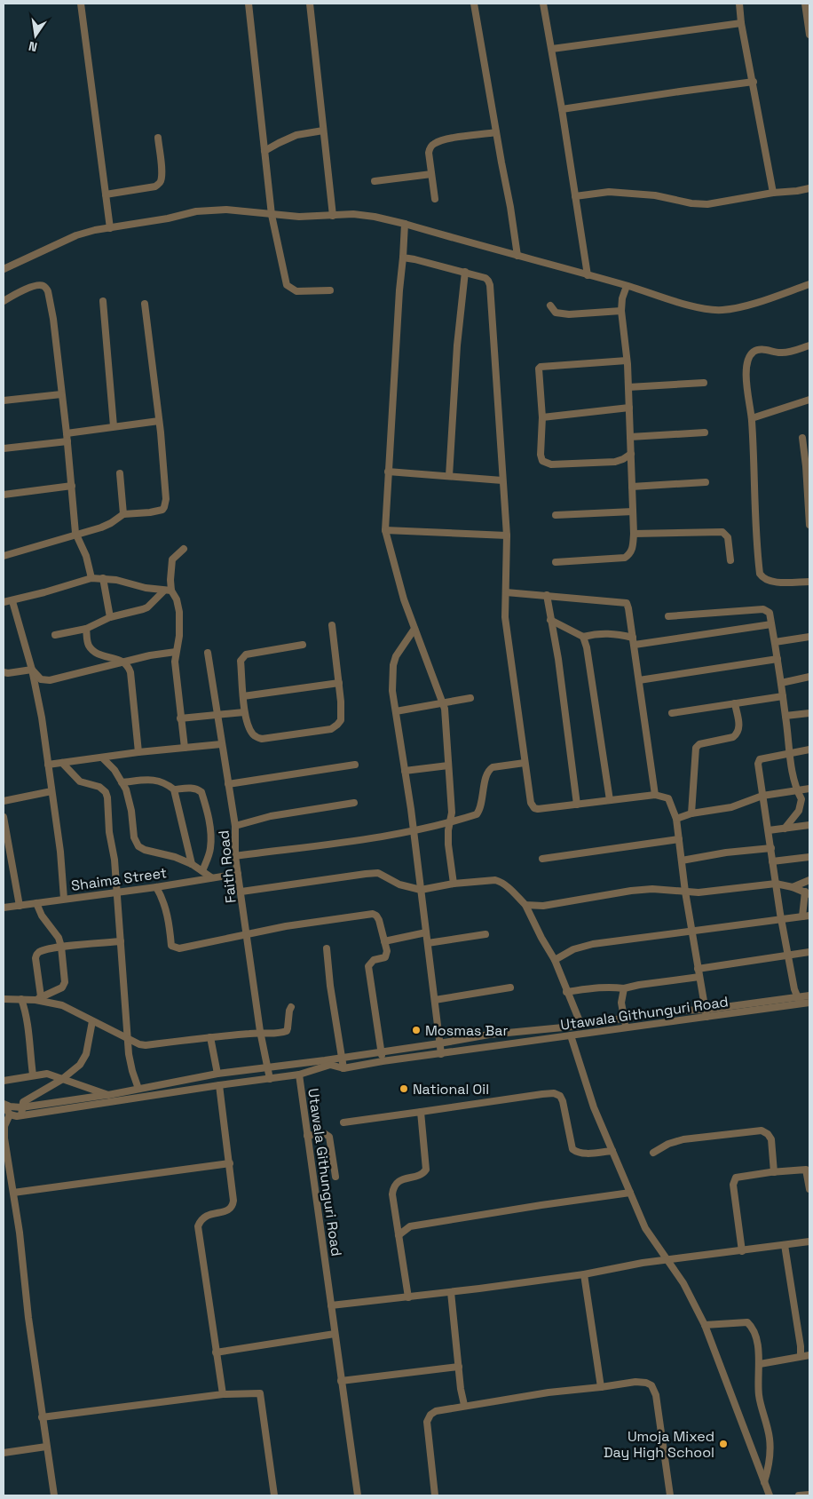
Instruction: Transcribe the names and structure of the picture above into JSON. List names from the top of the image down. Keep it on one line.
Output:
{"streets":{"street":["Faith Road","Shaima Street","Utawala Githunguri Road"]},"crossings":[["Faith Road","Shaima Street"]],"places":["Mosmas Bar","National Oil","Umoja Mixed Day High School"],"north":"bottom"}
